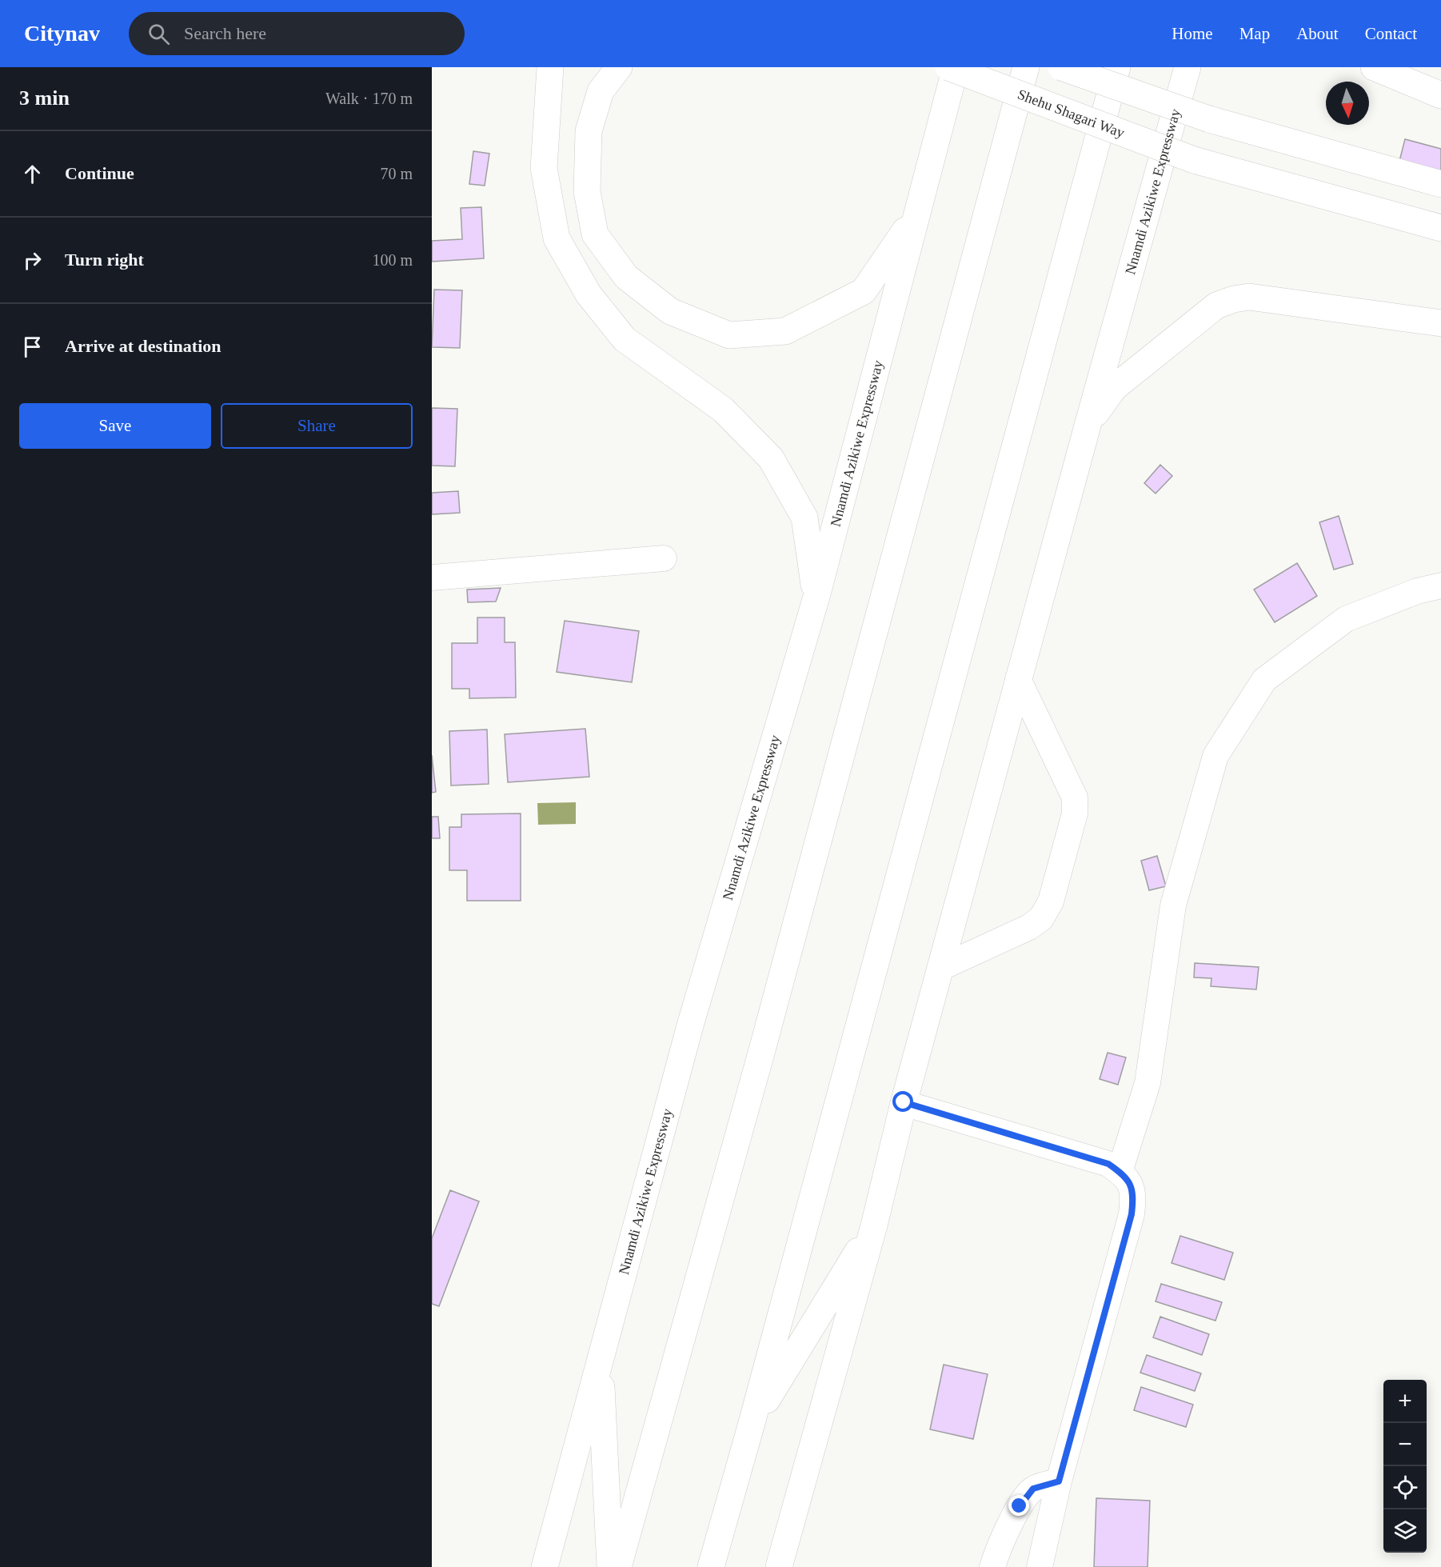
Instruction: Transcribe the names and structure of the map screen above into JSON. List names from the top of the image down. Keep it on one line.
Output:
{"streets":{"main road":["Shehu Shagari Way","Nnamdi Azikiwe Expressway"]},"north":"bottom","page":{"header":"Citynav","search":"Search here","nav":["Home","Map","About","Contact"],"heading":["3 min","Walk · 170 m"],"list":[["Continue","70 m"],["Turn right","100 m"],"Arrive at destination"],"buttons":["Save","Share"],"map_buttons":["+","−"]}}
